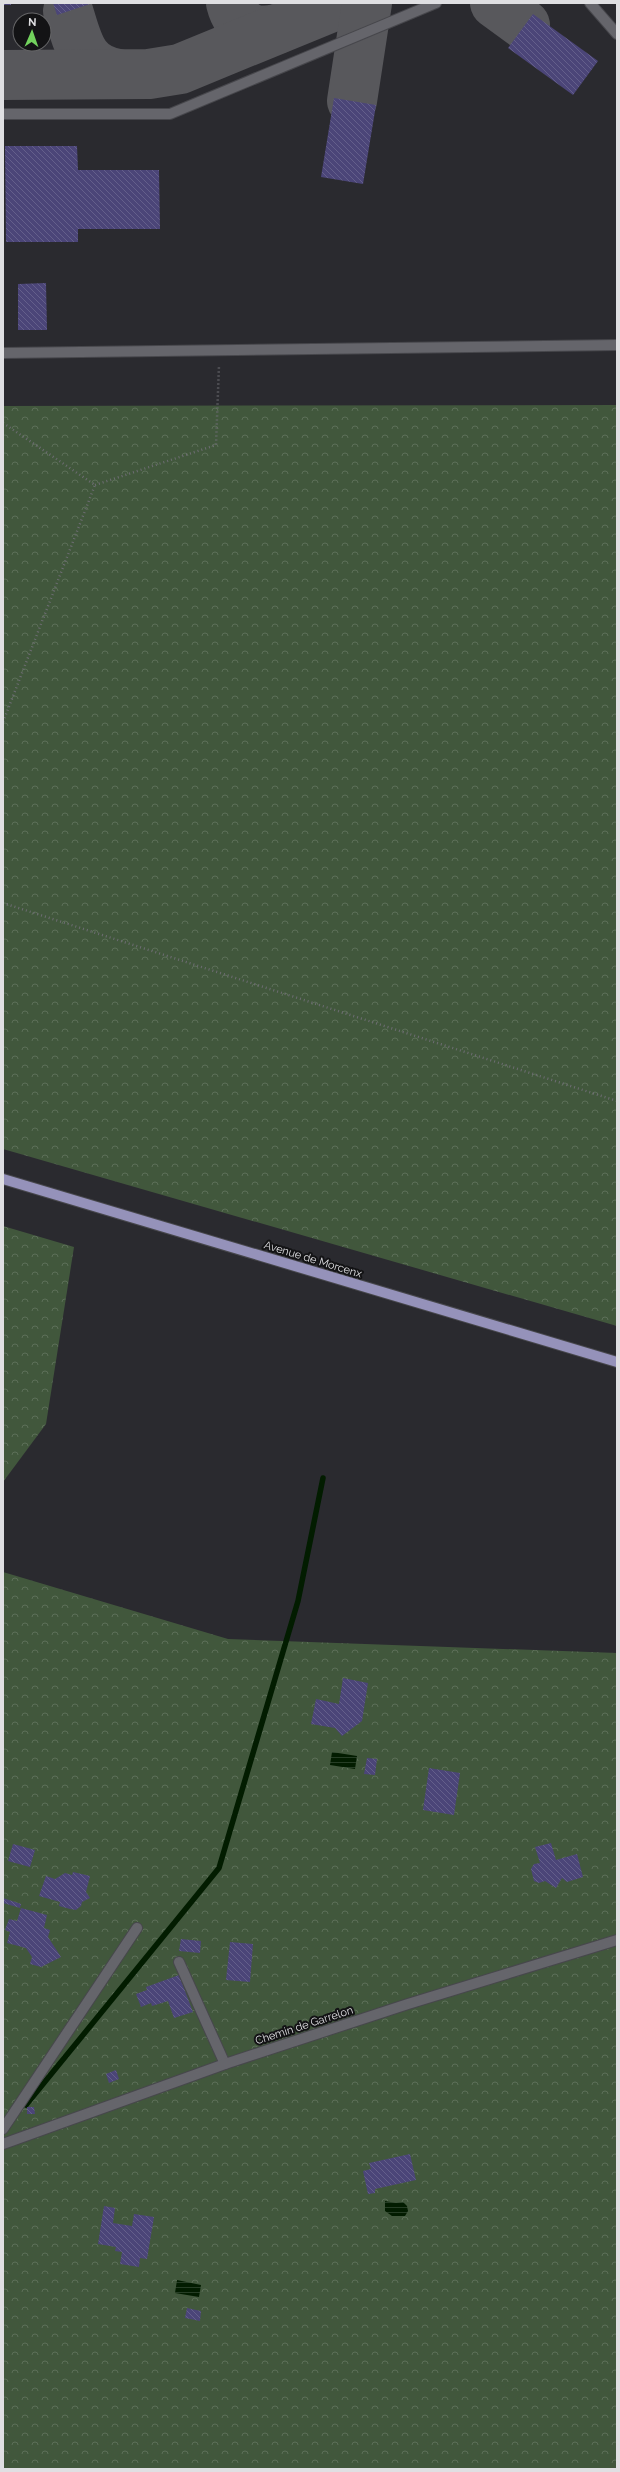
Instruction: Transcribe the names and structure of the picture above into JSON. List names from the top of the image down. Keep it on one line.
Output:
{"streets":{"main road":["Avenue de Morcenx"],"street":["Chemin de Garrelon"]},"north":"top"}
